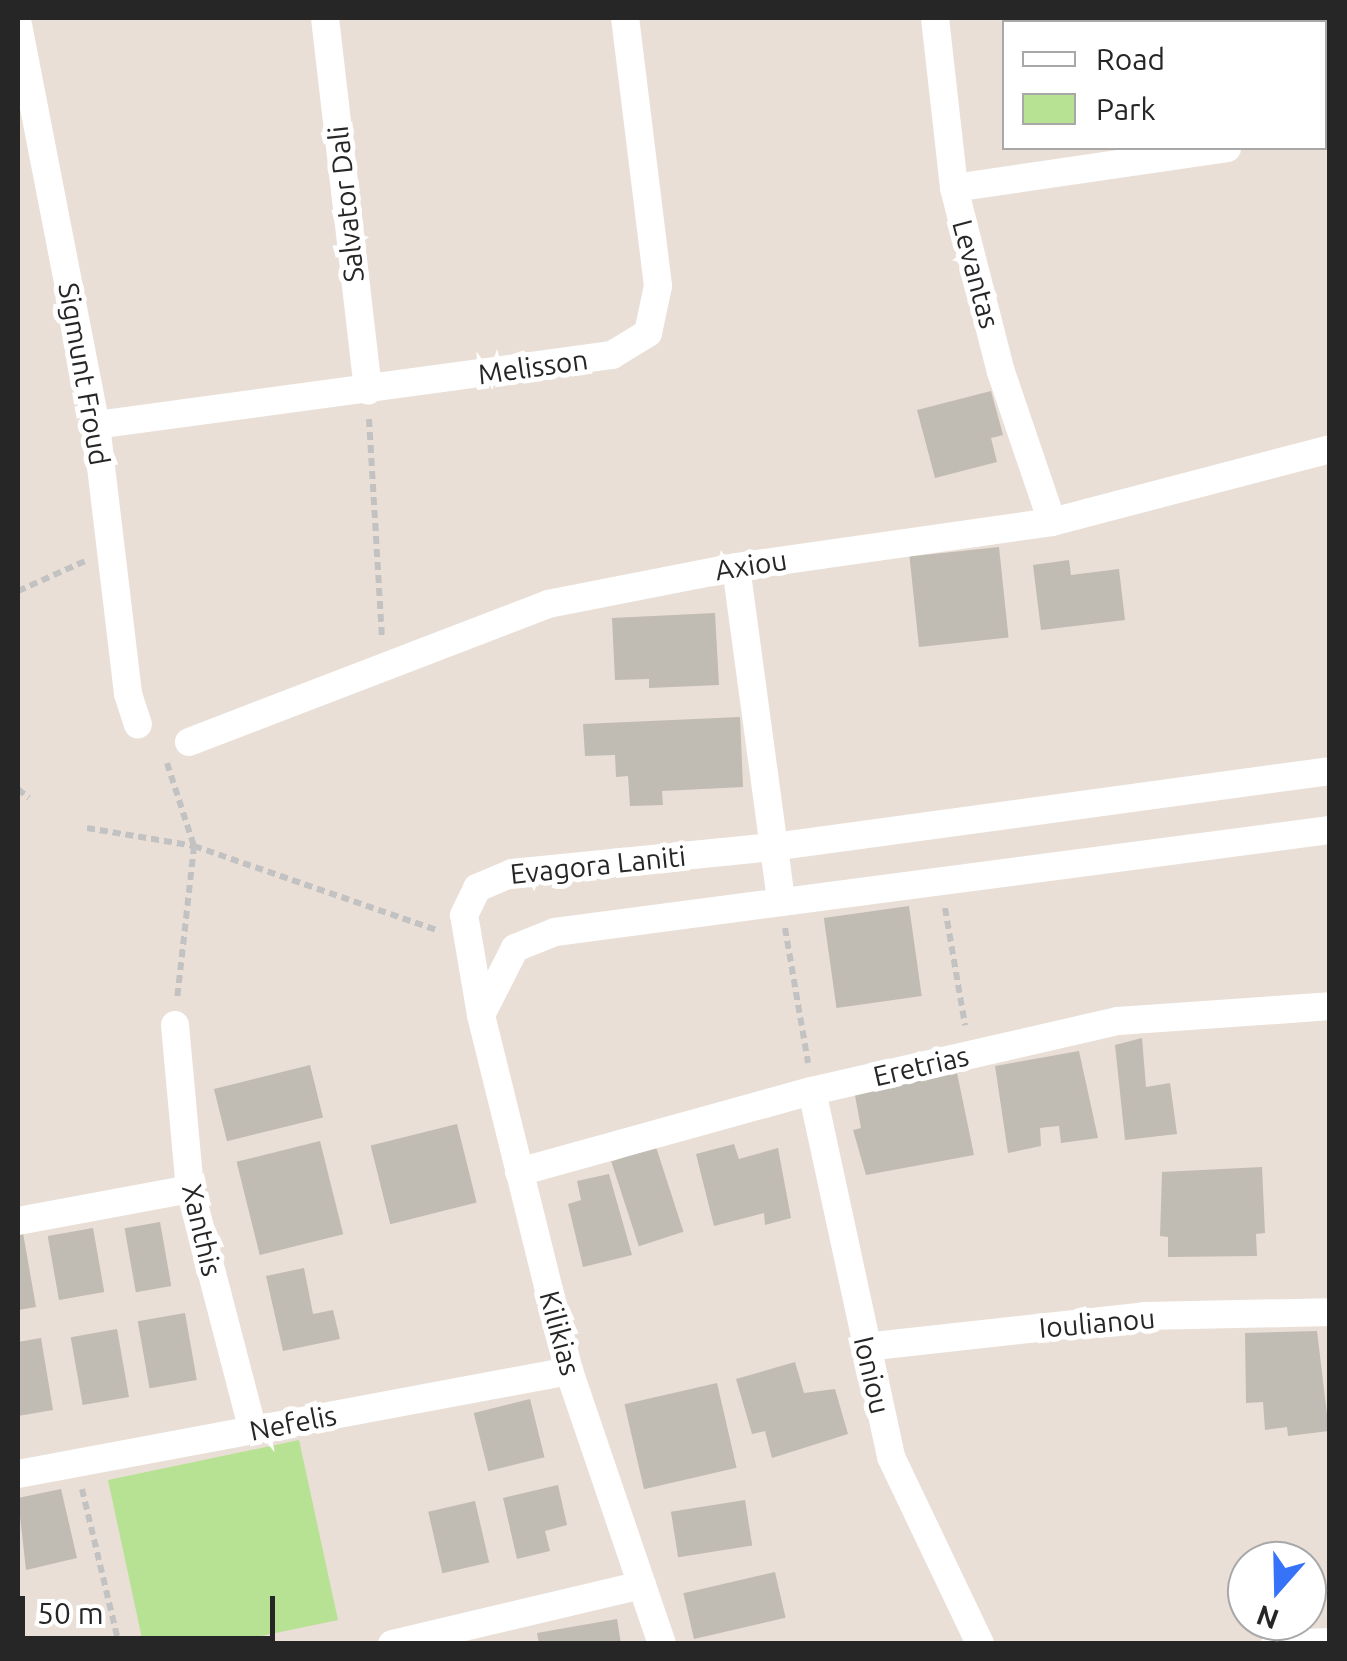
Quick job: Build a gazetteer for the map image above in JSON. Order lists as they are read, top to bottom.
{
  "streets": {
    "street": [
      "Salvator Dali",
      "Levantas",
      "Melisson",
      "Sigmunt Froud",
      "Axiou",
      "Evagora Laniti",
      "Eretrias",
      "Xanthis",
      "Ioulianou",
      "Kilikias",
      "Ioniou",
      "Nefelis"
    ]
  },
  "crossings": [
    ["Salvator Dali", "Melisson"],
    ["Levantas", "Axiou"],
    ["Melisson", "Sigmunt Froud"],
    ["Evagora Laniti", "Kilikias"],
    ["Eretrias", "Kilikias"],
    ["Eretrias", "Ioniou"],
    ["Xanthis", "Nefelis"],
    ["Ioulianou", "Ioniou"],
    ["Kilikias", "Nefelis"]
  ],
  "legend": ["Road", "Park"],
  "scale_bar": "50 m",
  "north": "bottom"
}
